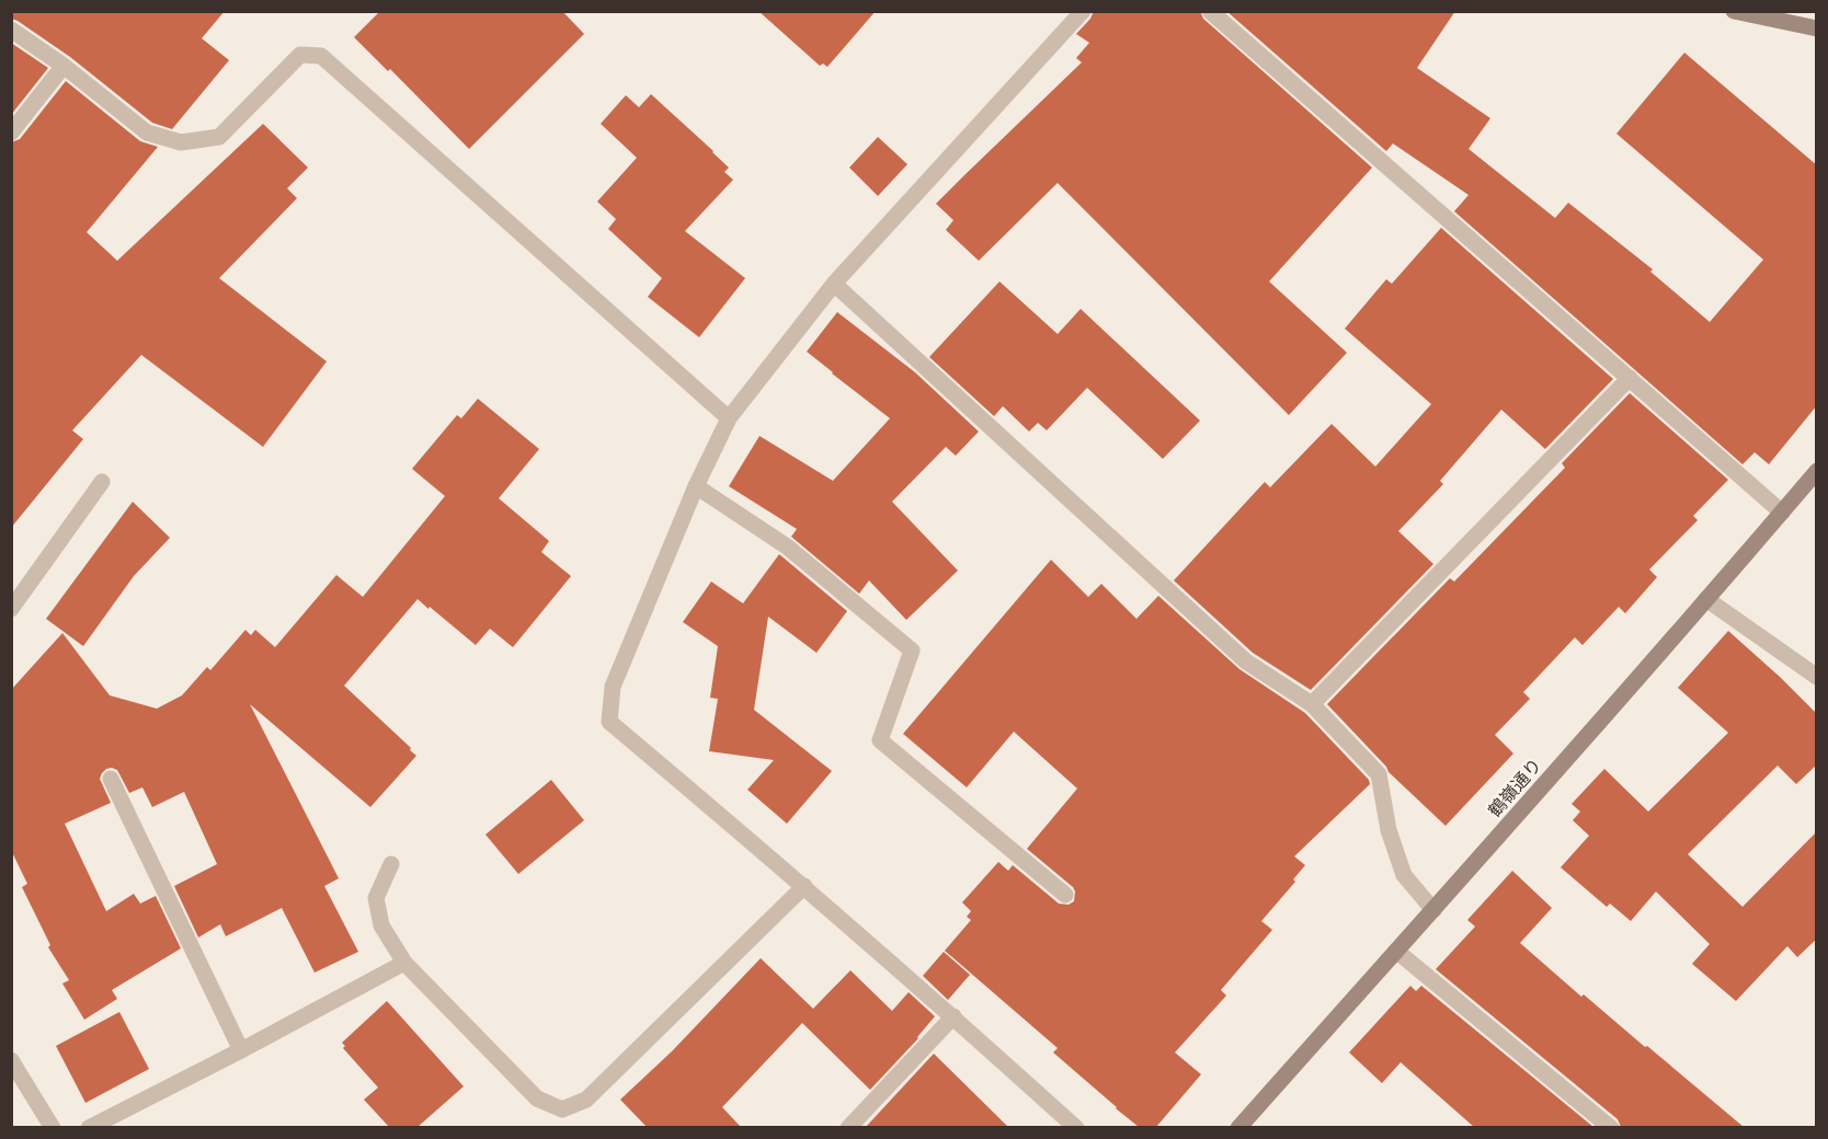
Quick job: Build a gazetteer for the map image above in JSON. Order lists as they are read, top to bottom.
{
  "streets": {
    "street": ["鶴嶺通り"]
  }
}
